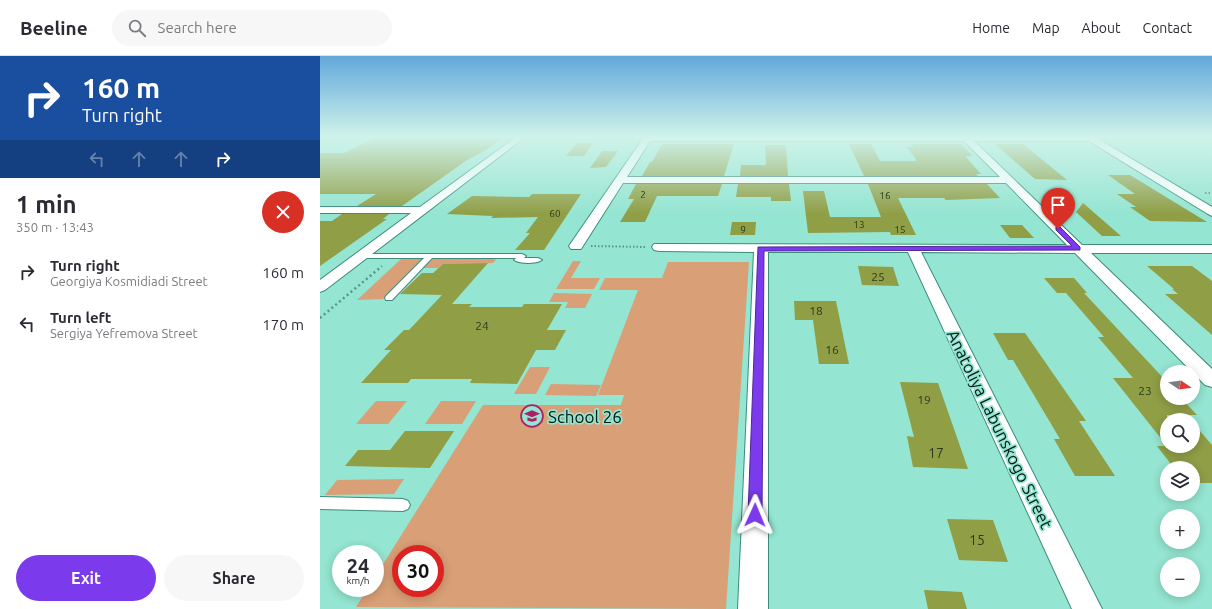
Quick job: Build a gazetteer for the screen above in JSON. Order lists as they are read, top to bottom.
{
  "streets": {
    "street": ["Anatoliya Labunskogo Street"]
  },
  "places": {
    "school or university": ["School 26"]
  },
  "house_numbers": [
    "2",
    "16",
    "60",
    "13",
    "9",
    "15",
    "25",
    "18",
    "24",
    "16",
    "23",
    "19",
    "17",
    "15"
  ],
  "north": "right",
  "page": {
    "header": "Beeline",
    "search": "Search here",
    "nav": [
      "Home",
      "Map",
      "About",
      "Contact"
    ],
    "turn": ["160 m", "Turn right"],
    "heading": ["1 min", "350 m · 13:43"],
    "list": [
      {
        "name": "Turn right",
        "note": "Georgiya Kosmidiadi Street",
        "value": "160 m"
      },
      {
        "name": "Turn left",
        "note": "Sergiya Yefremova Street",
        "value": "170 m"
      }
    ],
    "map_buttons": ["+", "−"],
    "speed": "24 km/h",
    "limit": "30",
    "buttons": ["Exit", "Share"]
  }
}
